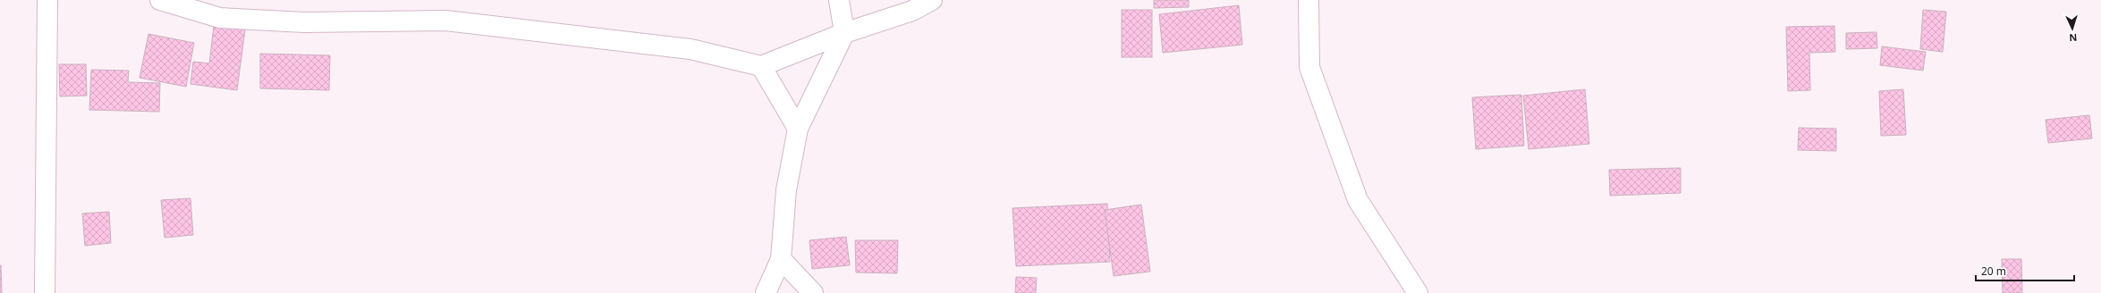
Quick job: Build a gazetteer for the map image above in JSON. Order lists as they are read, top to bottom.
{
  "scale_bar": "20 m",
  "north": "bottom"
}
